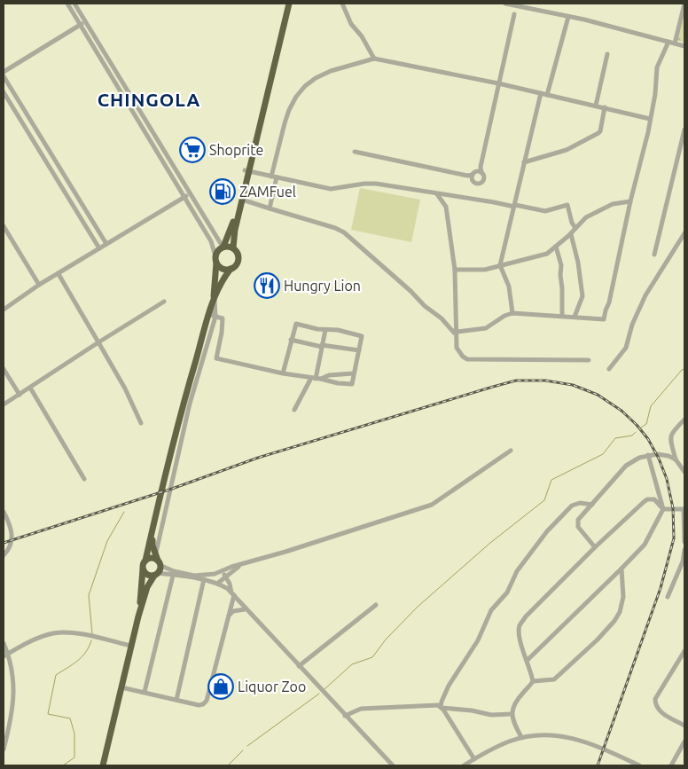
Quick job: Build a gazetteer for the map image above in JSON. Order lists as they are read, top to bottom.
{
  "districts": ["CHINGOLA"],
  "places": {
    "supermarket": ["Shoprite"],
    "fuel station": ["ZAMFuel"],
    "restaurant": ["Hungry Lion"],
    "shop": ["Liquor Zoo"]
  }
}
